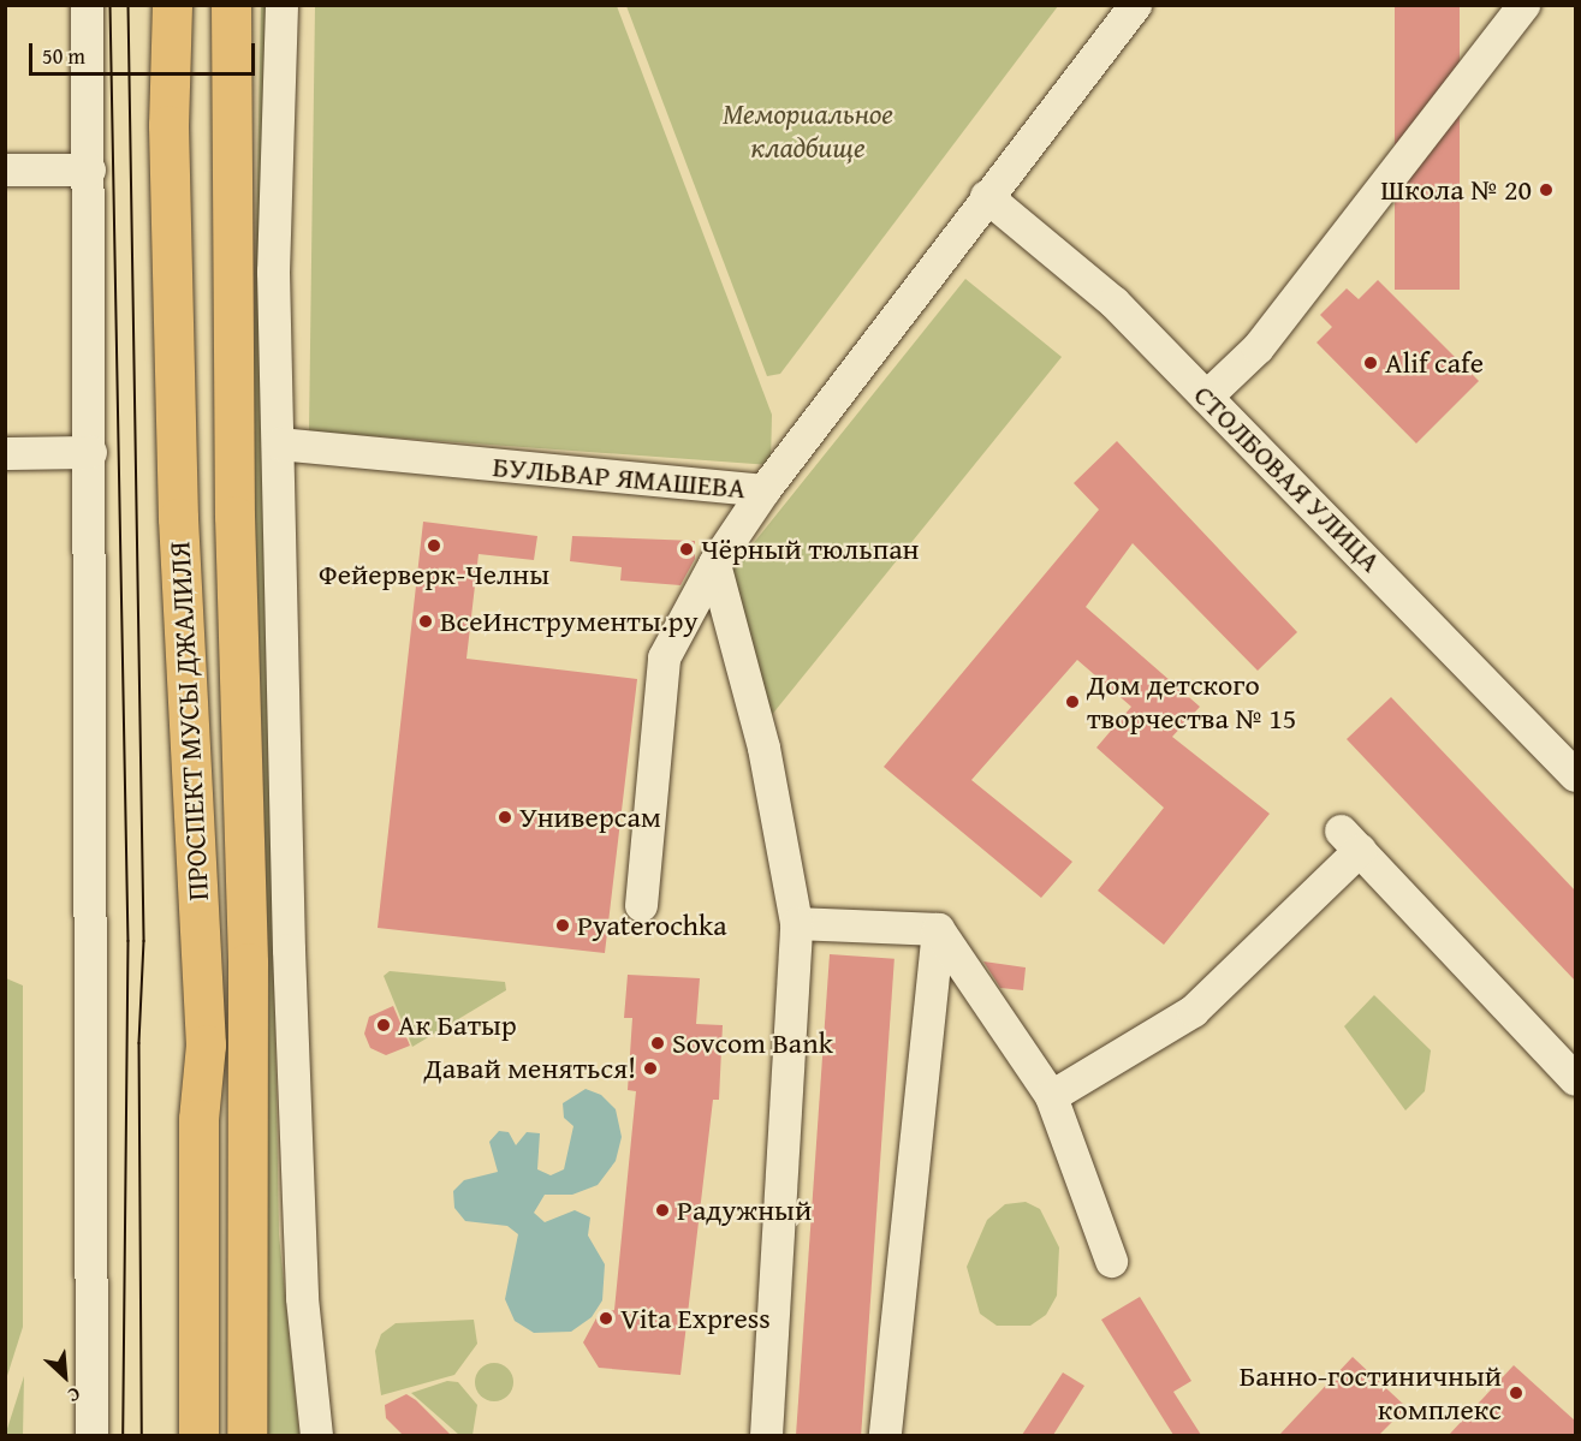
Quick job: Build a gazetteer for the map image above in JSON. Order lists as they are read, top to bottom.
{
  "streets": {
    "main road": ["ПРОСПЕКТ МУСЫ ДЖАЛИЛЯ"],
    "street": ["БУЛЬВАР ЯМАШЕВА", "СТОЛБОВАЯ УЛИЦА"]
  },
  "crossings": [
    ["БУЛЬВАР ЯМАШЕВА", "СТОЛБОВАЯ УЛИЦА"]
  ],
  "parks": ["Мемориальное кладбище"],
  "places": [
    "Школа № 20",
    "Alif cafe",
    "Фейерверк-Челны",
    "Чёрный тюльпан",
    "ВсеИнструменты.ру",
    "Дом детского творчества № 15",
    "Универсам",
    "Pyaterochka",
    "Ак Батыр",
    "Sovcom Bank",
    "Давай меняться!",
    "Радужный",
    "Vita Express",
    "Банно-гостиничный комплекс"
  ],
  "scale_bar": "50 m",
  "north": "bottom right"
}
